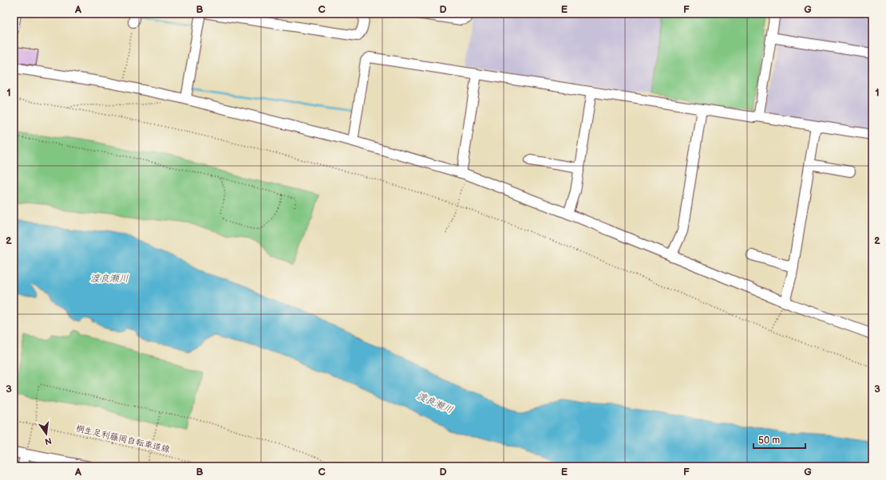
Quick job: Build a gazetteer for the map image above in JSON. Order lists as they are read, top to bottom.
{
  "streets": {
    "path": ["桐生足利藤岡自転車道線"]
  },
  "water": ["渡良瀬川"],
  "scale_bar": "50 m",
  "north": "bottom",
  "grid": {
    "columns": [
      "A",
      "B",
      "C",
      "D",
      "E",
      "F",
      "G"
    ],
    "rows": ["1", "2", "3"]
  }
}
